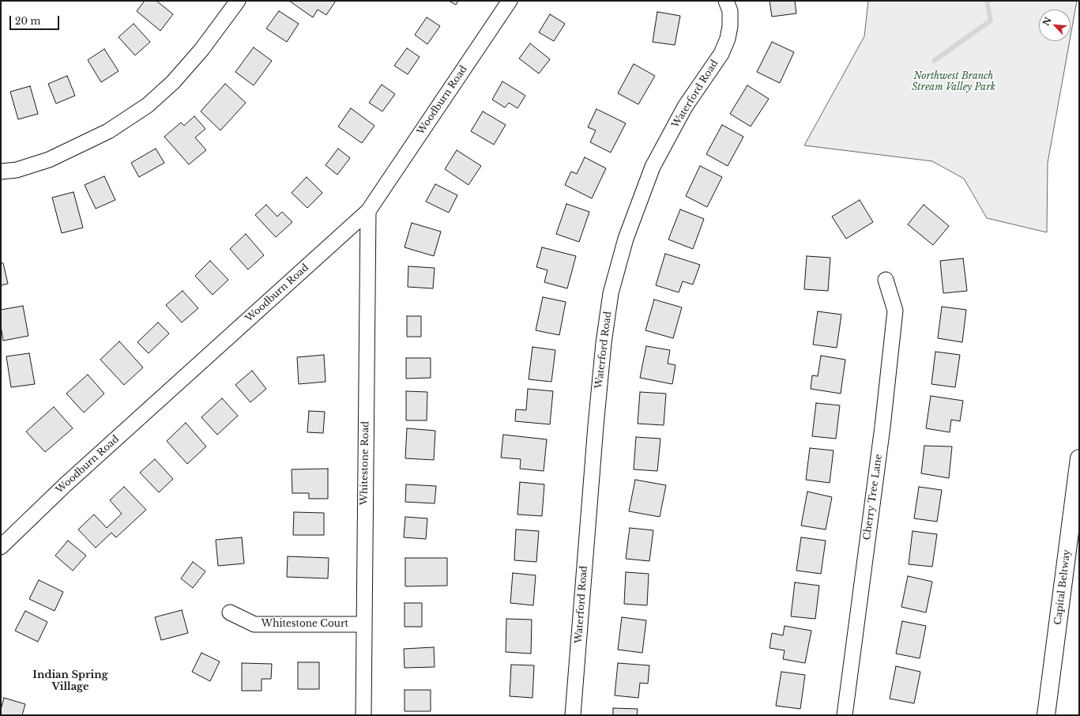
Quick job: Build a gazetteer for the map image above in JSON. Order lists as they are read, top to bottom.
{
  "streets": {
    "highway": ["Capital Beltway"],
    "street": [
      "Waterford Road",
      "Woodburn Road",
      "Whitestone Road",
      "Cherry Tree Lane",
      "Whitestone Court"
    ]
  },
  "crossings": [
    ["Woodburn Road", "Whitestone Road"],
    ["Whitestone Road", "Whitestone Court"]
  ],
  "districts": ["Indian Spring Village"],
  "parks": ["Northwest Branch Stream Valley Park"],
  "scale_bar": "20 m",
  "north": "top left"
}
